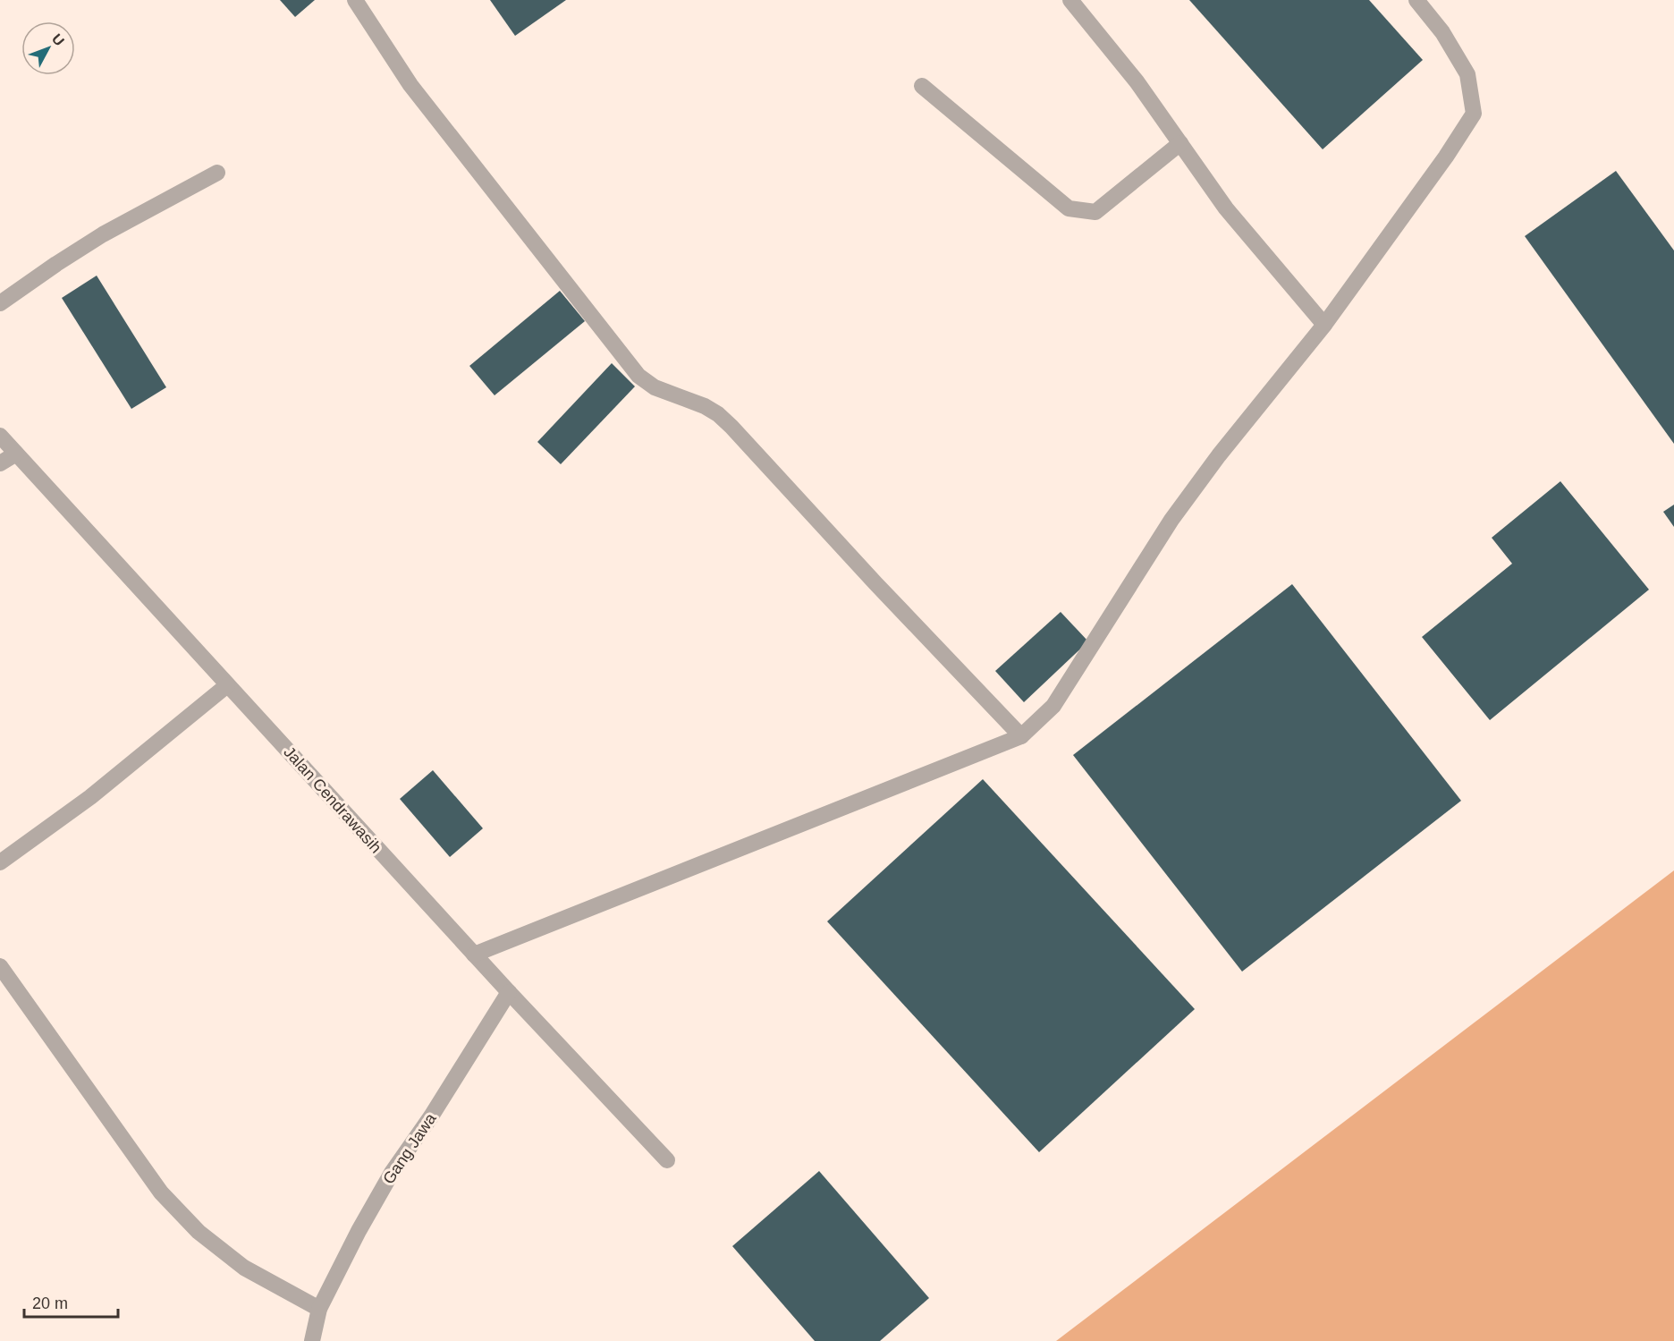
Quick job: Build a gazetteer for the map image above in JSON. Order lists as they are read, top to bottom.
{
  "streets": {
    "street": ["Jalan Cendrawasih", "Gang Jawa"]
  },
  "crossings": [
    ["Jalan Cendrawasih", "Gang Jawa"]
  ],
  "scale_bar": "20 m",
  "north": "top right"
}
